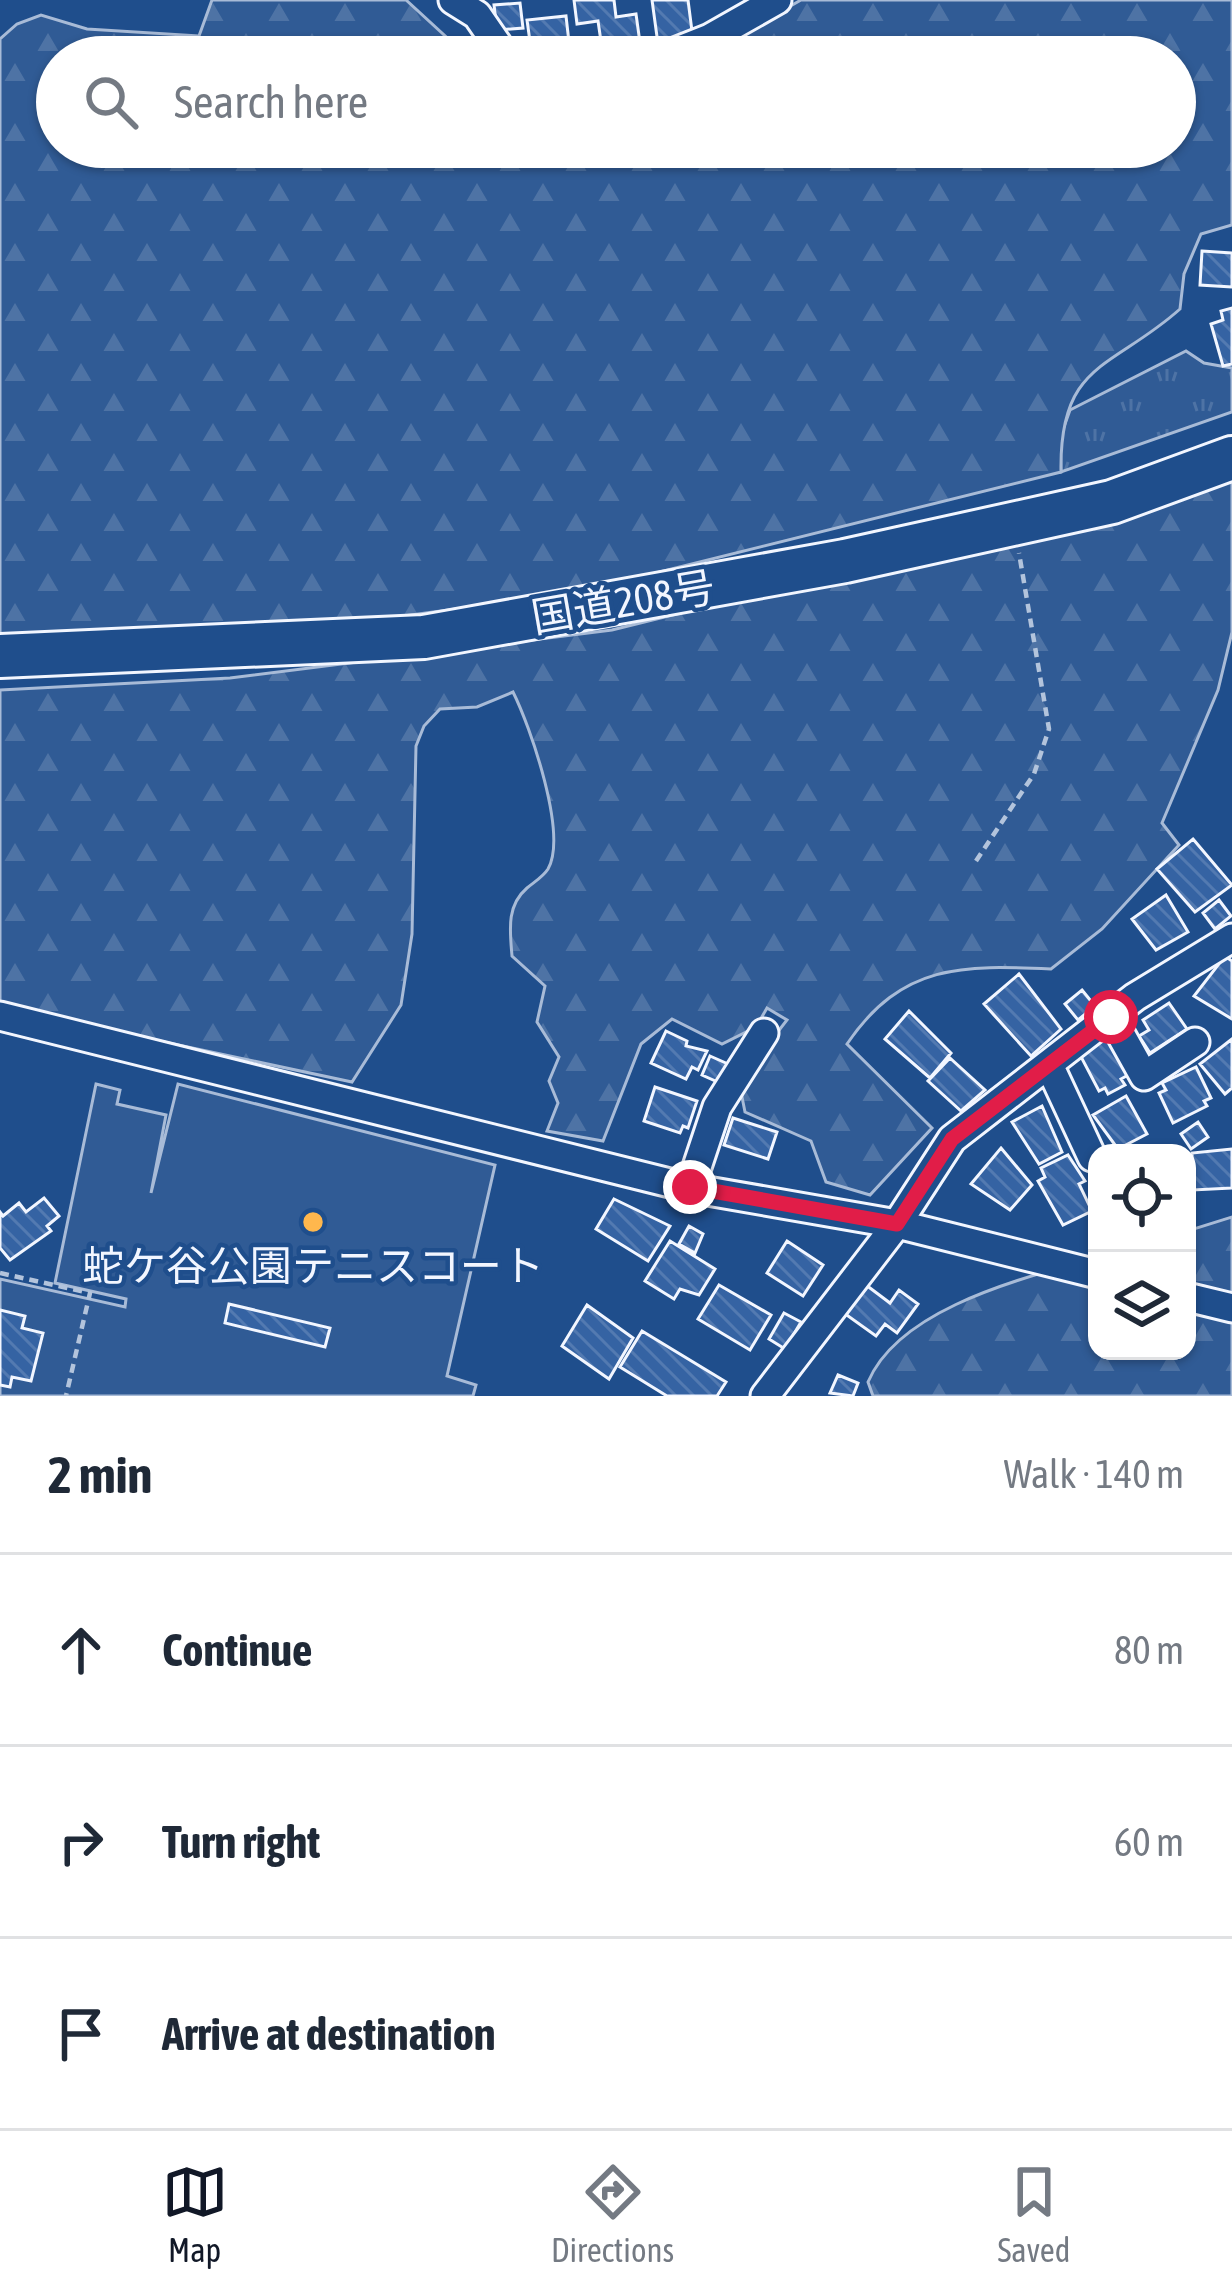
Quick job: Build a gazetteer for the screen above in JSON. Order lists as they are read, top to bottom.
{
  "streets": {
    "highway": ["国道208号"]
  },
  "places": ["蛇ケ谷公園テニスコート"],
  "page": {
    "search": "Search here",
    "heading": ["2 min", "Walk · 140 m"],
    "list": [
      ["Continue", "80 m"],
      ["Turn right", "60 m"],
      "Arrive at destination"
    ],
    "nav": ["Map", "Directions", "Saved"]
  }
}
